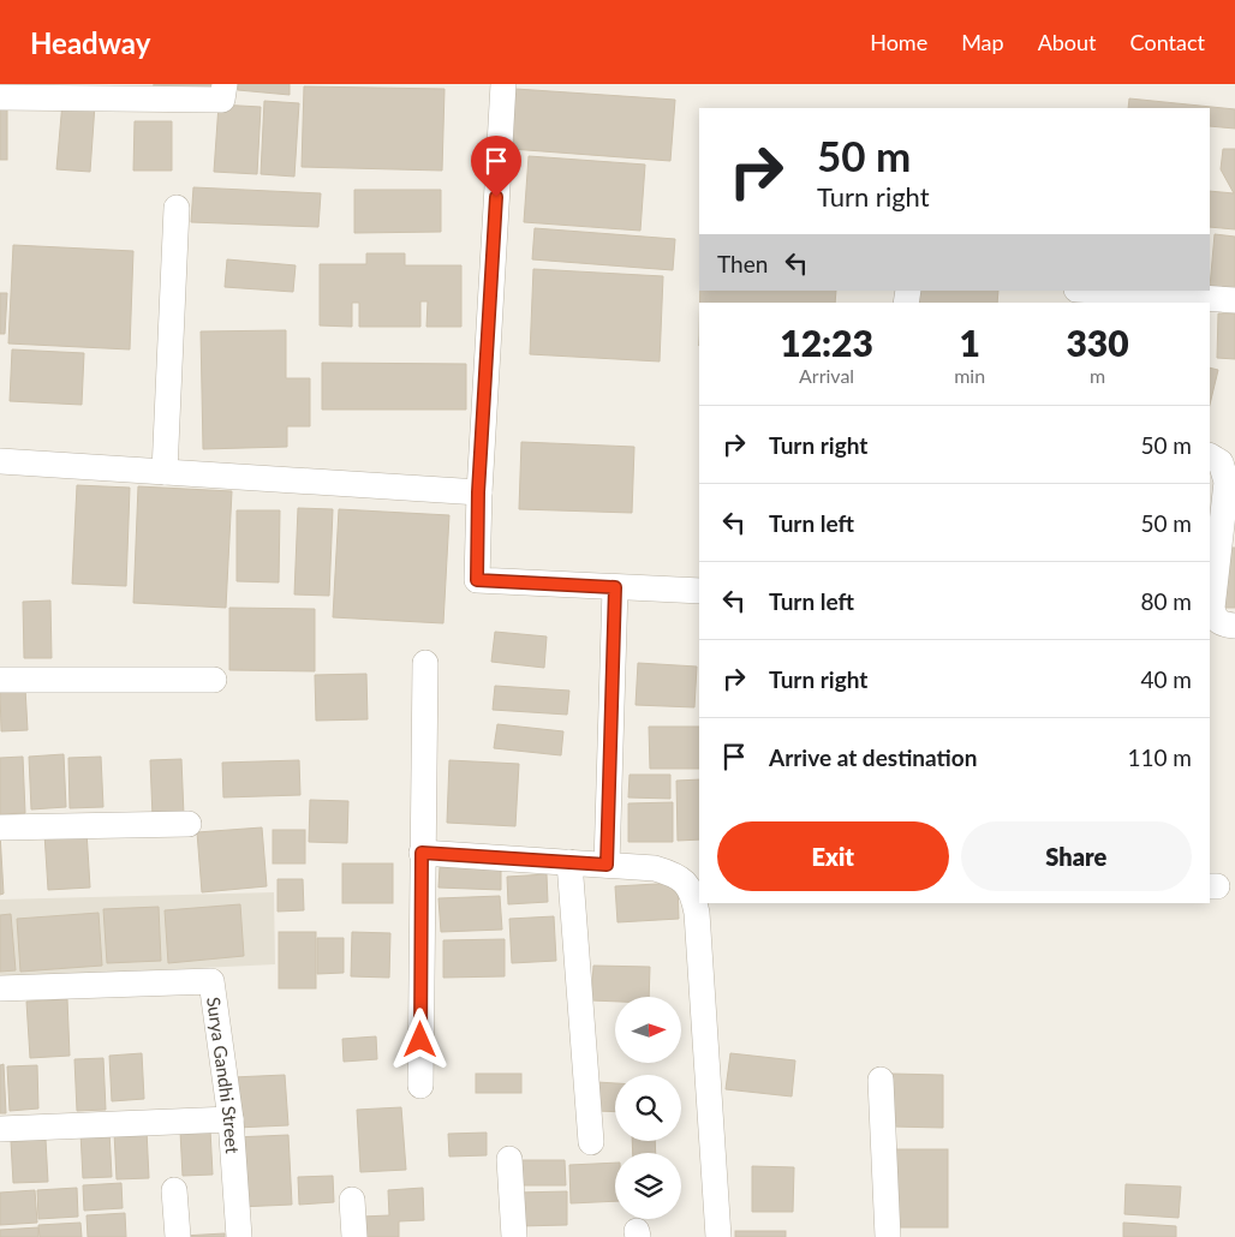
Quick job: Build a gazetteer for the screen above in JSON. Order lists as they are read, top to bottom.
{
  "streets": {
    "street": ["Surya Gandhi Street"]
  },
  "north": "right",
  "page": {
    "header": "Headway",
    "nav": [
      "Home",
      "Map",
      "About",
      "Contact"
    ],
    "turn": ["50 m", "Turn right"],
    "then": "Then",
    "eta": [
      "12:23",
      "Arrival",
      "1",
      "min",
      "330",
      "m"
    ],
    "list": [
      {
        "name": "Turn right",
        "value": "50 m"
      },
      {
        "name": "Turn left",
        "value": "50 m"
      },
      {
        "name": "Turn left",
        "value": "80 m"
      },
      {
        "name": "Turn right",
        "value": "40 m"
      },
      {
        "name": "Arrive at destination",
        "value": "110 m"
      }
    ],
    "buttons": ["Exit", "Share"]
  }
}
